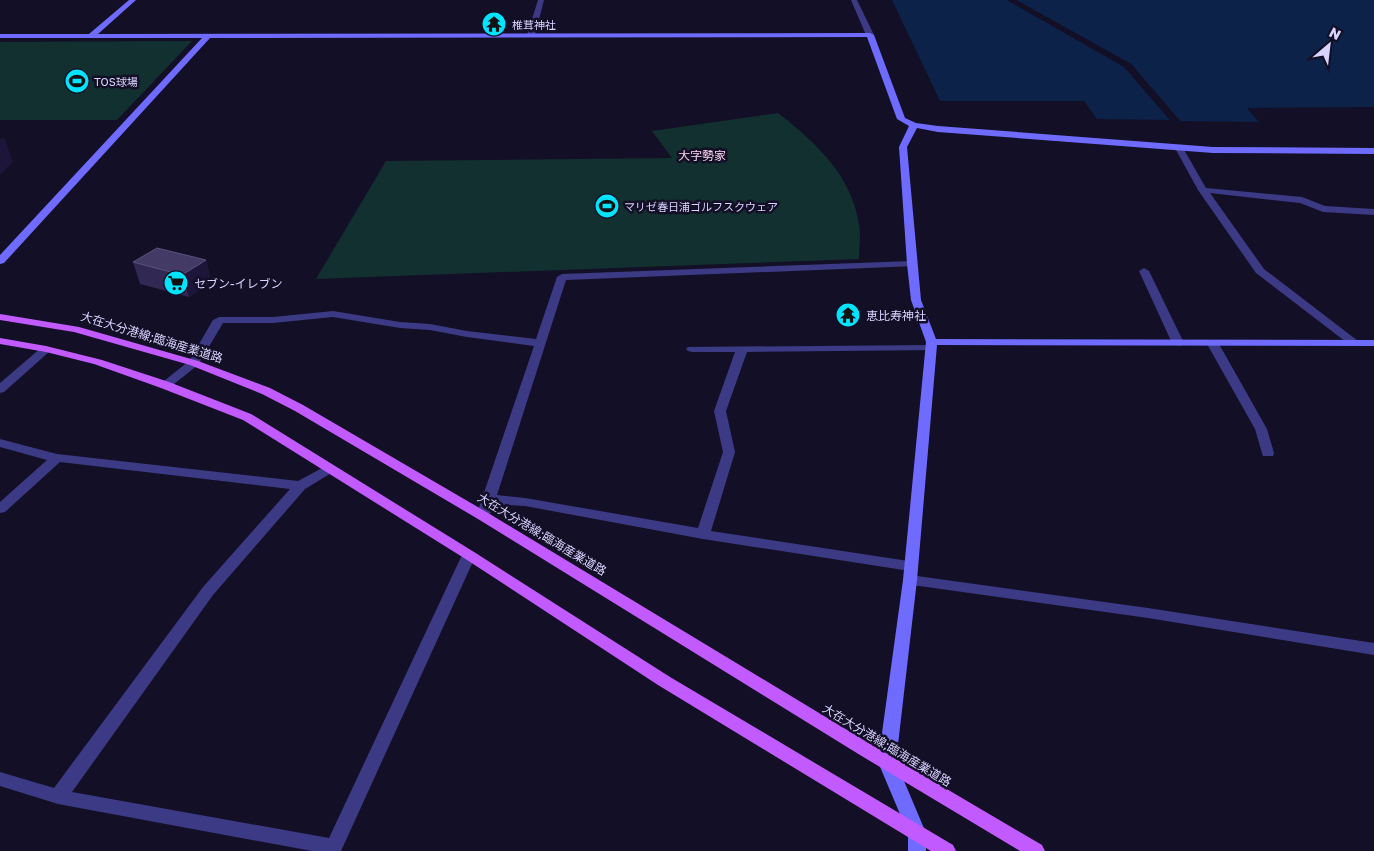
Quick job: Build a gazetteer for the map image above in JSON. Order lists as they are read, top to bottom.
{
  "streets": {
    "main road": ["大在大分港線;臨海産業道路"]
  },
  "districts": ["大字勢家"],
  "places": {
    "temple": ["椎茸神社", "恵比寿神社"],
    "sports": ["TOS球場", "マリゼ春日浦ゴルフスクウェア"],
    "supermarket": ["セブン-イレブン"]
  },
  "north": "top right"
}
